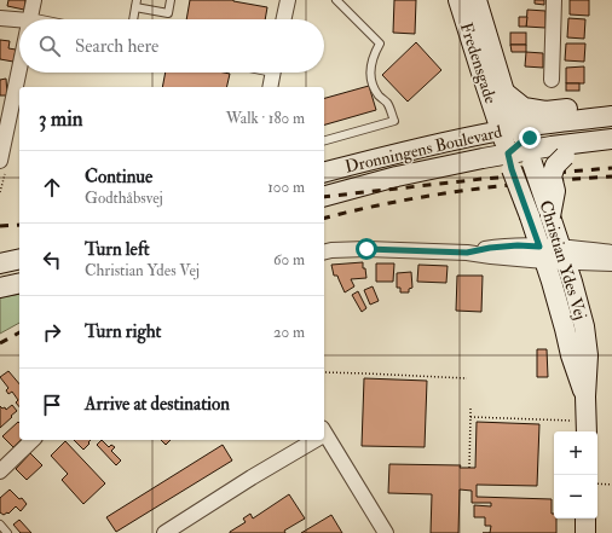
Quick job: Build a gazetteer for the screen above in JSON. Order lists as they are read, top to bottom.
{
  "streets": {
    "main road": ["Fredensgade", "Dronningens Boulevard", "Christian Ydes Vej"]
  },
  "crossings": [
    ["Fredensgade", "Dronningens Boulevard"],
    ["Fredensgade", "Christian Ydes Vej"],
    ["Dronningens Boulevard", "Christian Ydes Vej"]
  ],
  "page": {
    "search": "Search here",
    "heading": ["3 min", "Walk · 180 m"],
    "list": [
      ["Continue", "Godthåbsvej", "100 m"],
      ["Turn left", "Christian Ydes Vej", "60 m"],
      ["Turn right", "20 m"],
      "Arrive at destination"
    ],
    "map_buttons": ["+", "−"]
  }
}
